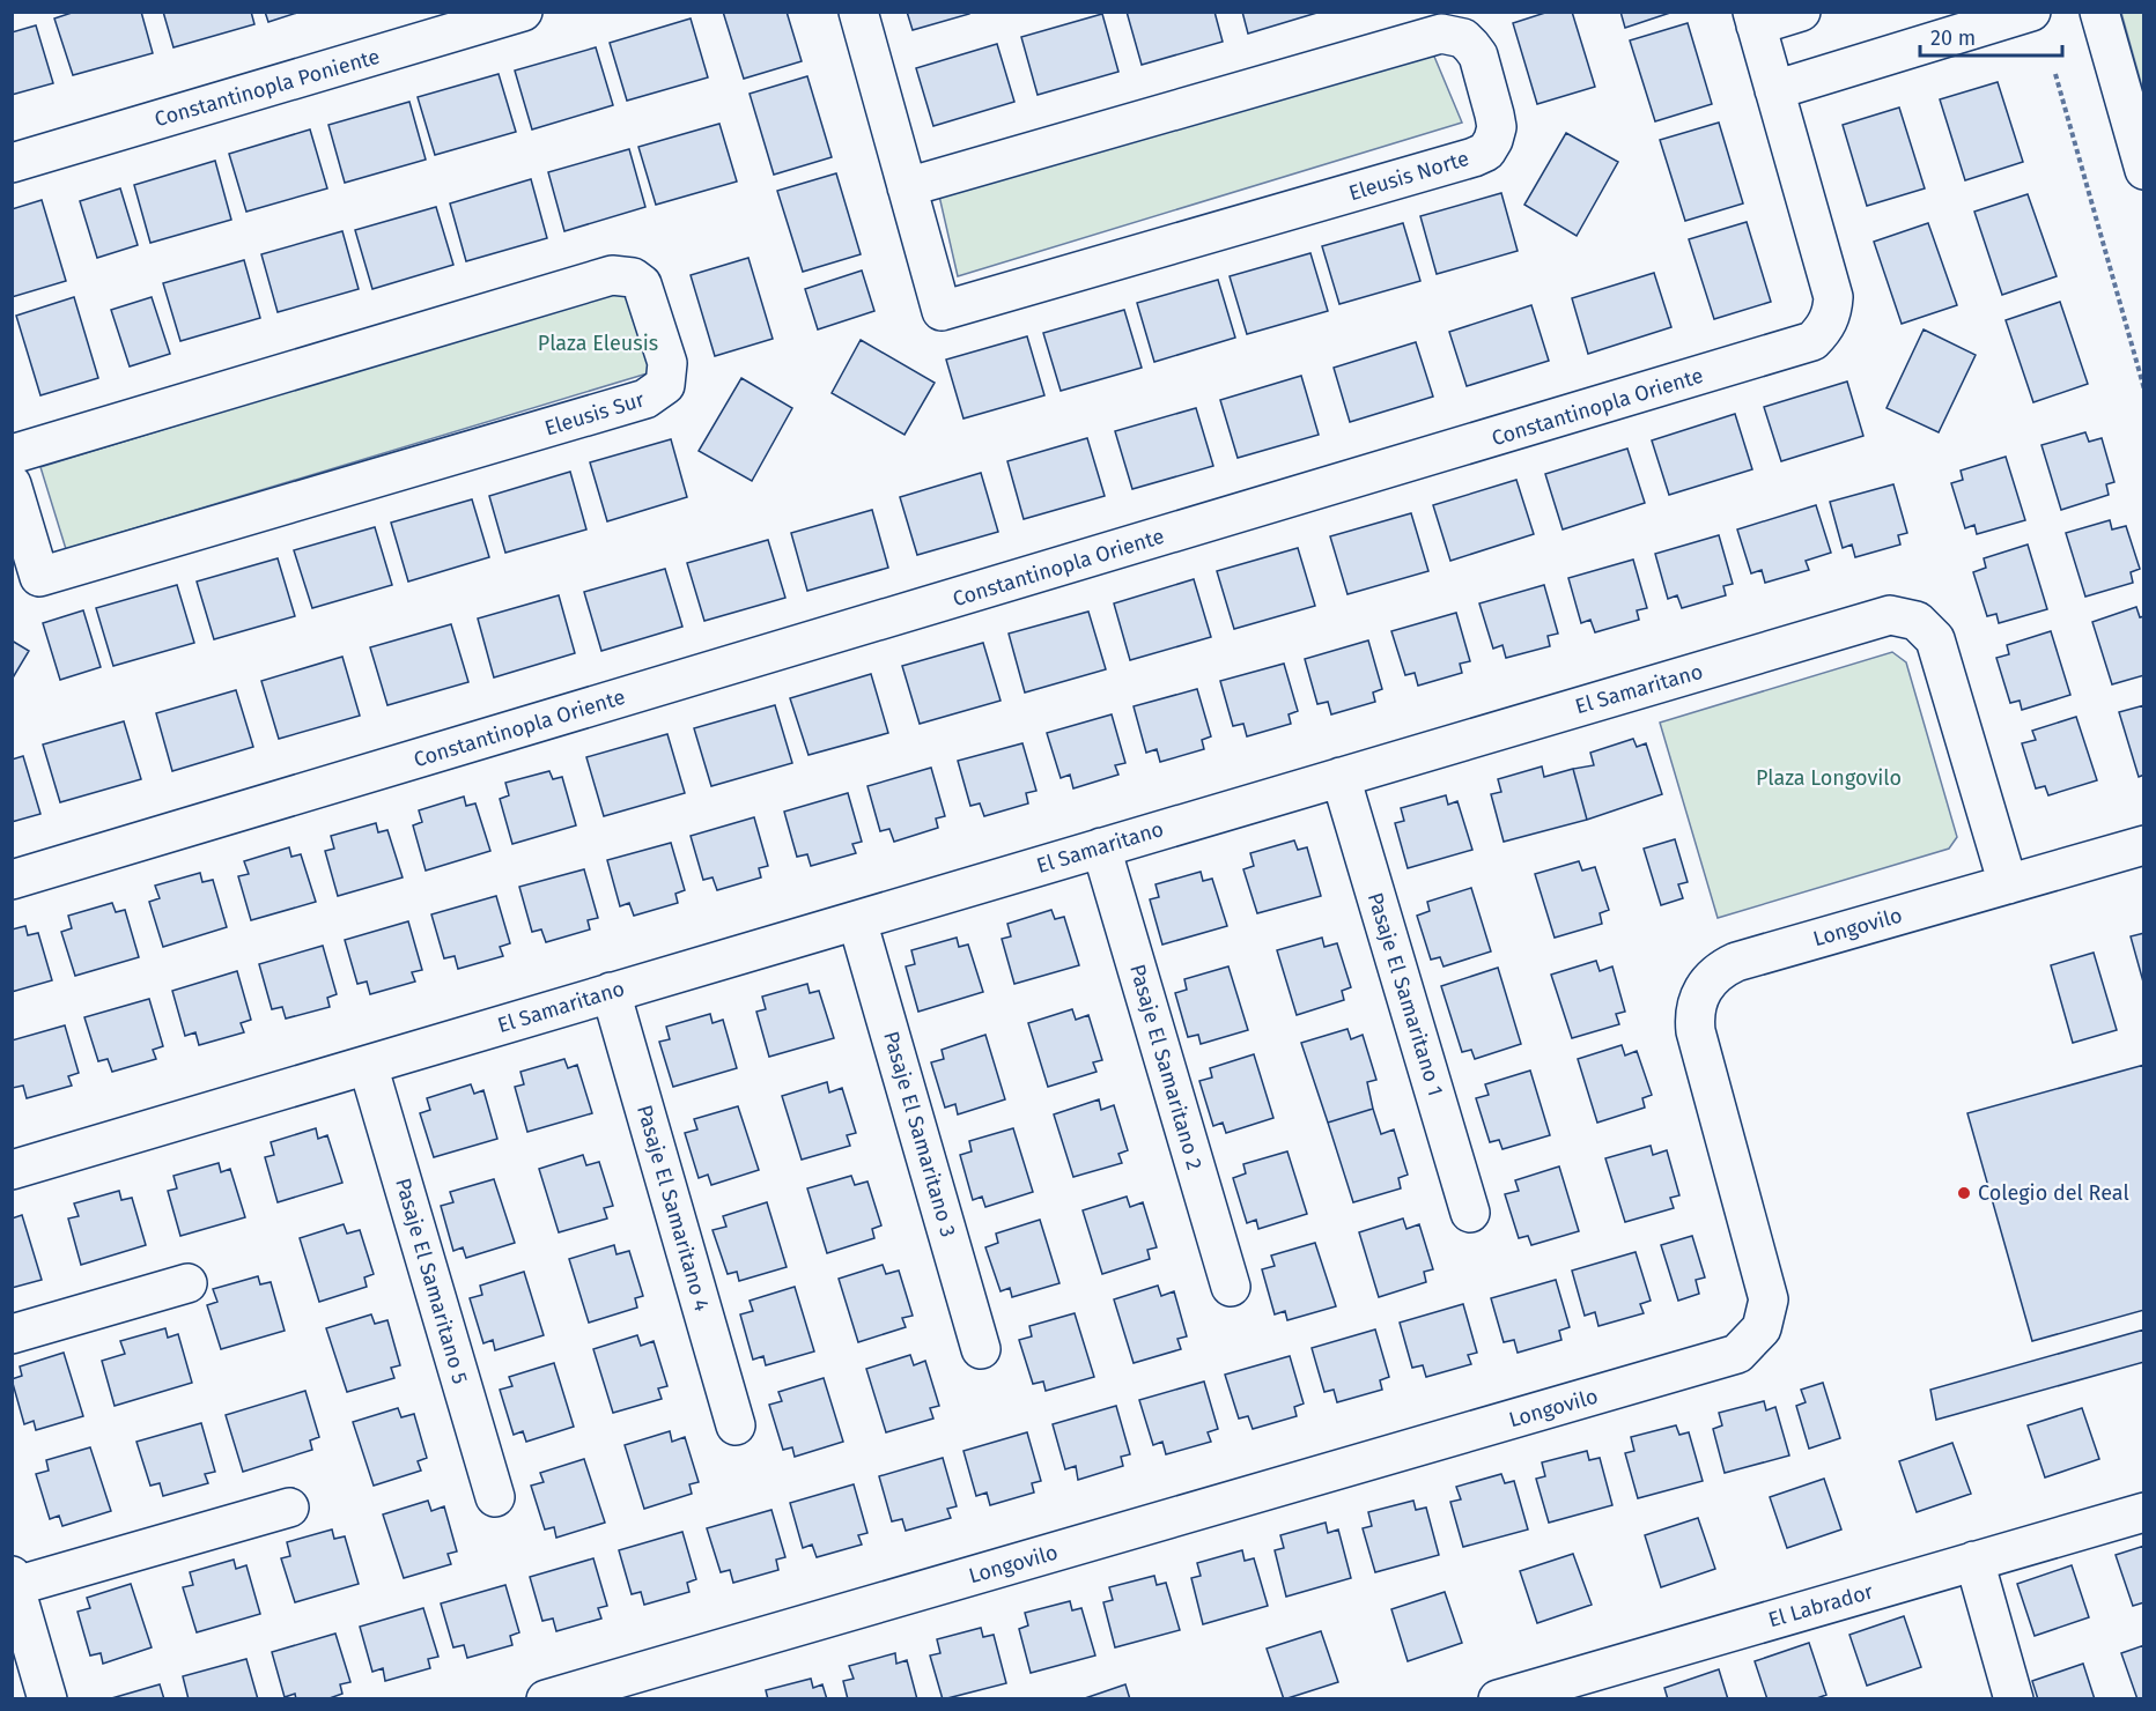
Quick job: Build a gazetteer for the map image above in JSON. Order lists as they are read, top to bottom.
{
  "streets": {
    "street": [
      "Constantinopla Poniente",
      "Eleusis Norte",
      "Constantinopla Oriente",
      "Eleusis Sur",
      "El Samaritano",
      "Longovilo",
      "Pasaje El Samaritano 1",
      "Pasaje El Samaritano 2",
      "Pasaje El Samaritano 3",
      "Pasaje El Samaritano 4",
      "Pasaje El Samaritano 5",
      "El Labrador"
    ]
  },
  "crossings": [
    ["El Samaritano", "Longovilo"],
    ["El Samaritano", "Pasaje El Samaritano 1"],
    ["El Samaritano", "Pasaje El Samaritano 2"],
    ["El Samaritano", "Pasaje El Samaritano 3"],
    ["El Samaritano", "Pasaje El Samaritano 4"],
    ["El Samaritano", "Pasaje El Samaritano 5"]
  ],
  "parks": ["Plaza Eleusis", "Plaza Longovilo"],
  "places": ["Colegio del Real"],
  "scale_bar": "20 m"
}
